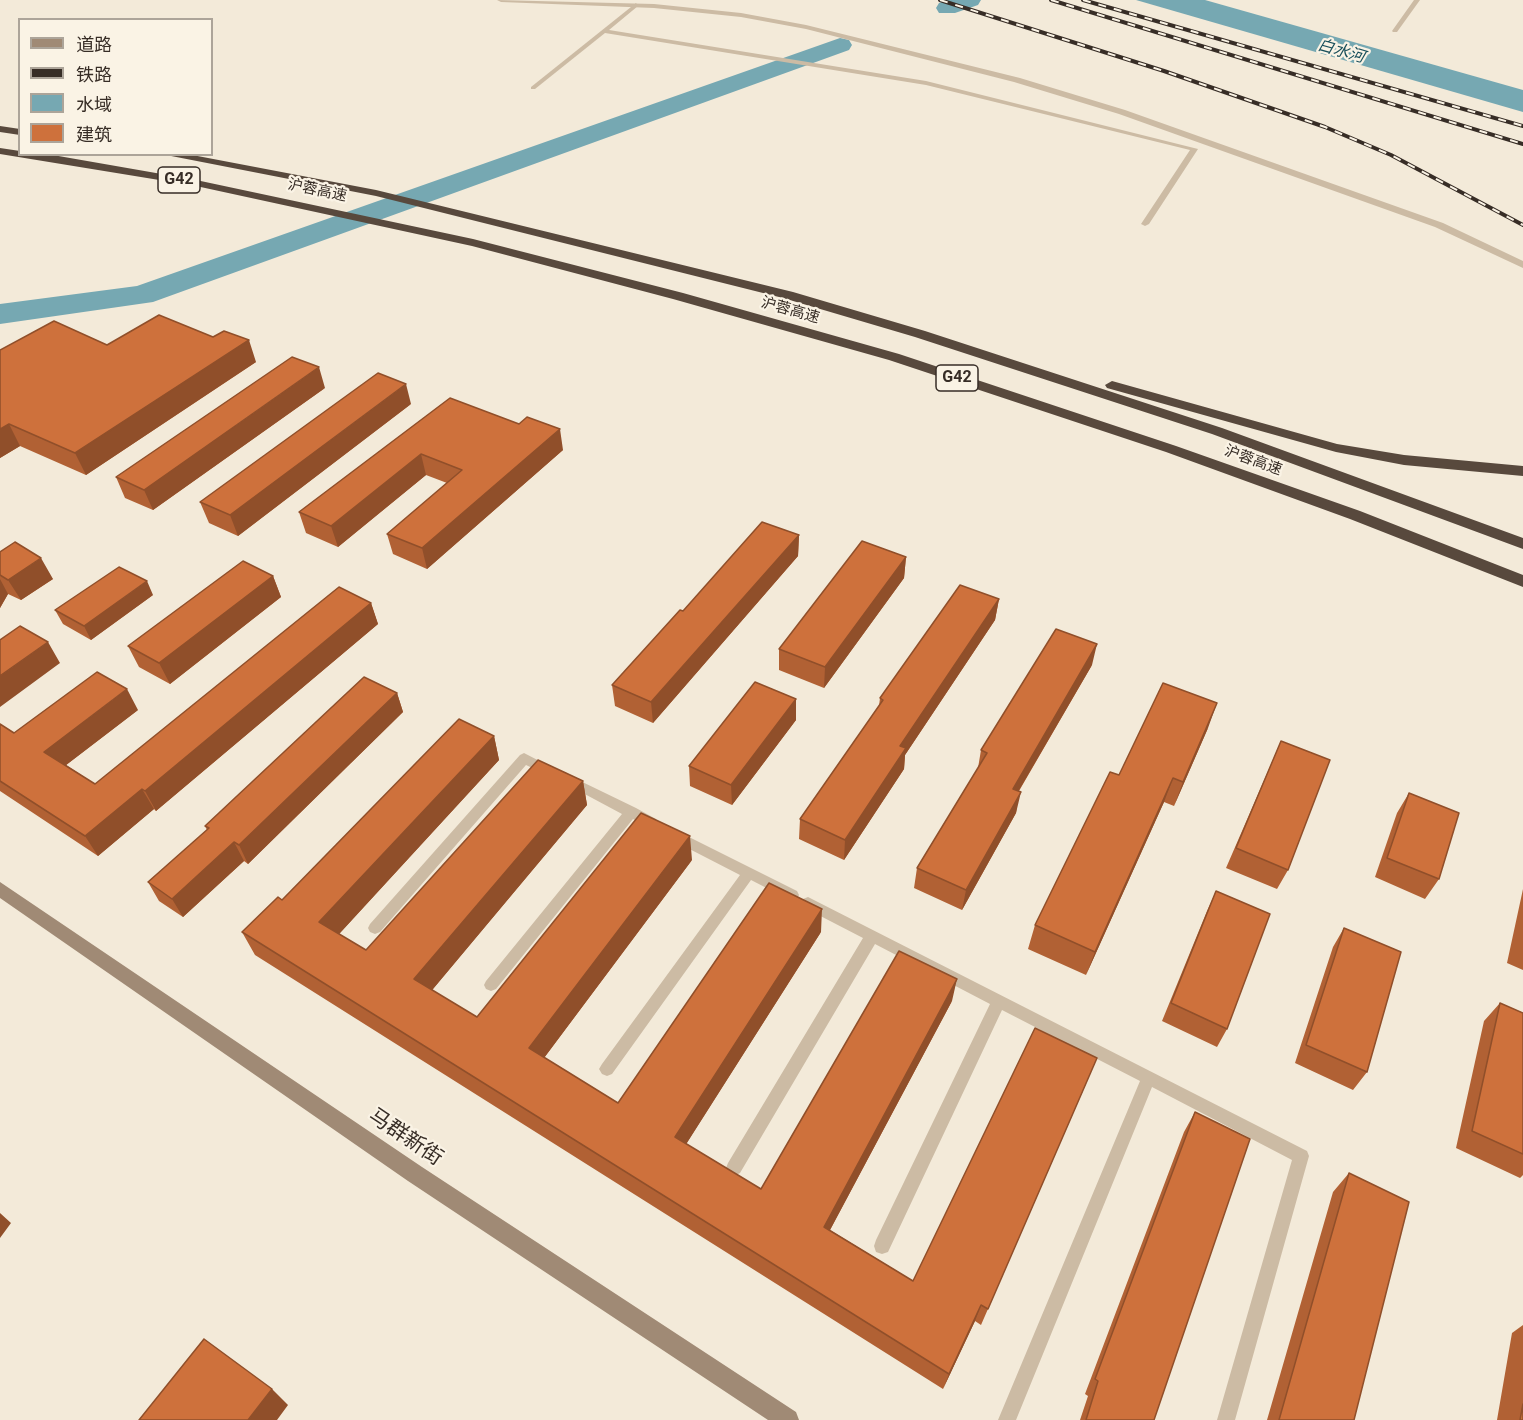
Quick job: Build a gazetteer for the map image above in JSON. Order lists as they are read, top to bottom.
{
  "streets": {
    "highway": ["G42", "沪蓉高速"],
    "main road": ["马群新街"]
  },
  "water": ["白水河"],
  "legend": [
    "道路",
    "铁路",
    "水域",
    "建筑"
  ]
}
